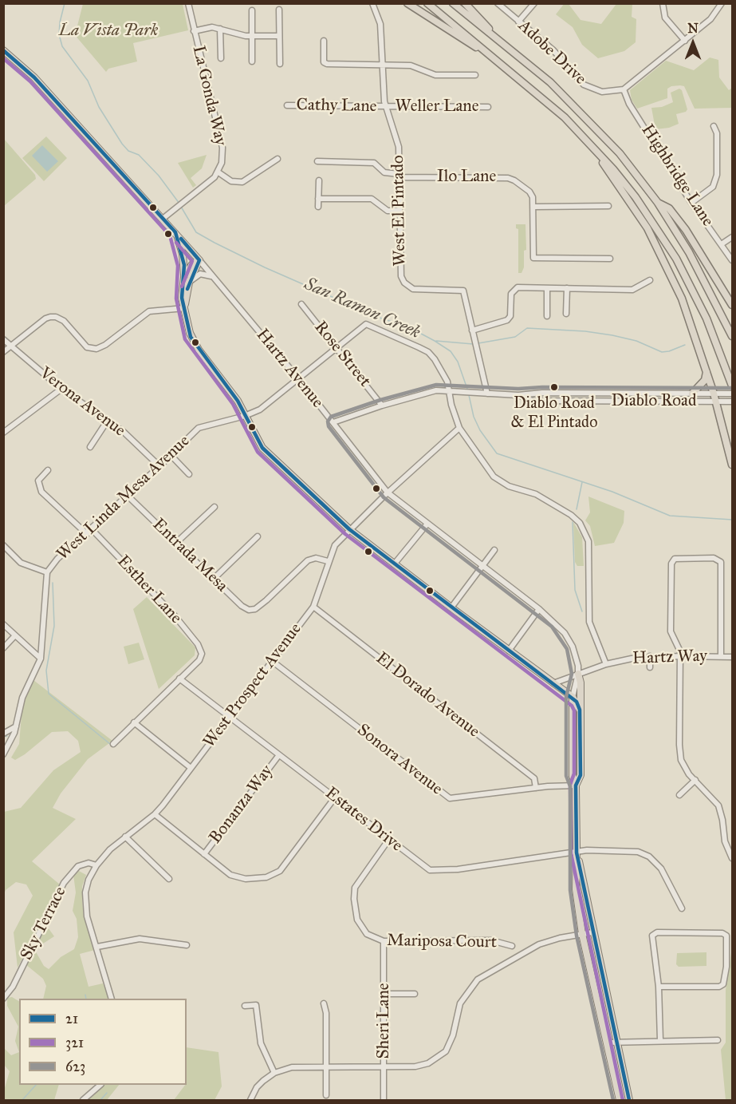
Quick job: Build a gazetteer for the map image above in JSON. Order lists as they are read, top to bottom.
{
  "streets": {
    "street": [
      "Adobe Drive",
      "La Gonda Way",
      "Cathy Lane",
      "Weller Lane",
      "Highbridge Lane",
      "Ilo Lane",
      "West El Pintado",
      "Rose Street",
      "Hartz Avenue",
      "Diablo Road",
      "Verona Avenue",
      "West Linda Mesa Avenue",
      "Entrada Mesa",
      "Esther Lane",
      "Hartz Way",
      "West Prospect Avenue",
      "El Dorado Avenue",
      "Sonora Avenue",
      "Bonanza Way",
      "Estates Drive",
      "Sky Terrace",
      "Mariposa Court",
      "Sheri Lane"
    ]
  },
  "crossings": [
    ["Adobe Drive", "Highbridge Lane"],
    ["Cathy Lane", "Weller Lane"],
    ["Cathy Lane", "West El Pintado"],
    ["Weller Lane", "West El Pintado"],
    ["Ilo Lane", "West El Pintado"],
    ["West El Pintado", "Diablo Road"],
    ["Rose Street", "Diablo Road"],
    ["Rose Street", "West Linda Mesa Avenue"],
    ["Hartz Avenue", "Diablo Road"],
    ["Hartz Avenue", "West Linda Mesa Avenue"],
    ["Hartz Avenue", "Hartz Way"],
    ["Hartz Avenue", "West Prospect Avenue"],
    ["Diablo Road", "West Linda Mesa Avenue"],
    ["Verona Avenue", "West Linda Mesa Avenue"],
    ["West Linda Mesa Avenue", "Entrada Mesa"],
    ["West Linda Mesa Avenue", "Esther Lane"],
    ["Entrada Mesa", "West Prospect Avenue"],
    ["Esther Lane", "Estates Drive"],
    ["West Prospect Avenue", "El Dorado Avenue"],
    ["West Prospect Avenue", "Sonora Avenue"],
    ["West Prospect Avenue", "Estates Drive"],
    ["West Prospect Avenue", "Sky Terrace"],
    ["El Dorado Avenue", "Sonora Avenue"],
    ["Bonanza Way", "Estates Drive"],
    ["Estates Drive", "Mariposa Court"],
    ["Mariposa Court", "Sheri Lane"]
  ],
  "water": ["San Ramon Creek"],
  "parks": ["La Vista Park"],
  "places": ["Diablo Road & El Pintado"],
  "lines": ["transit line 21", "transit line 321", "transit line 623"],
  "legend": ["21", "321", "623"],
  "north": "top"
}
